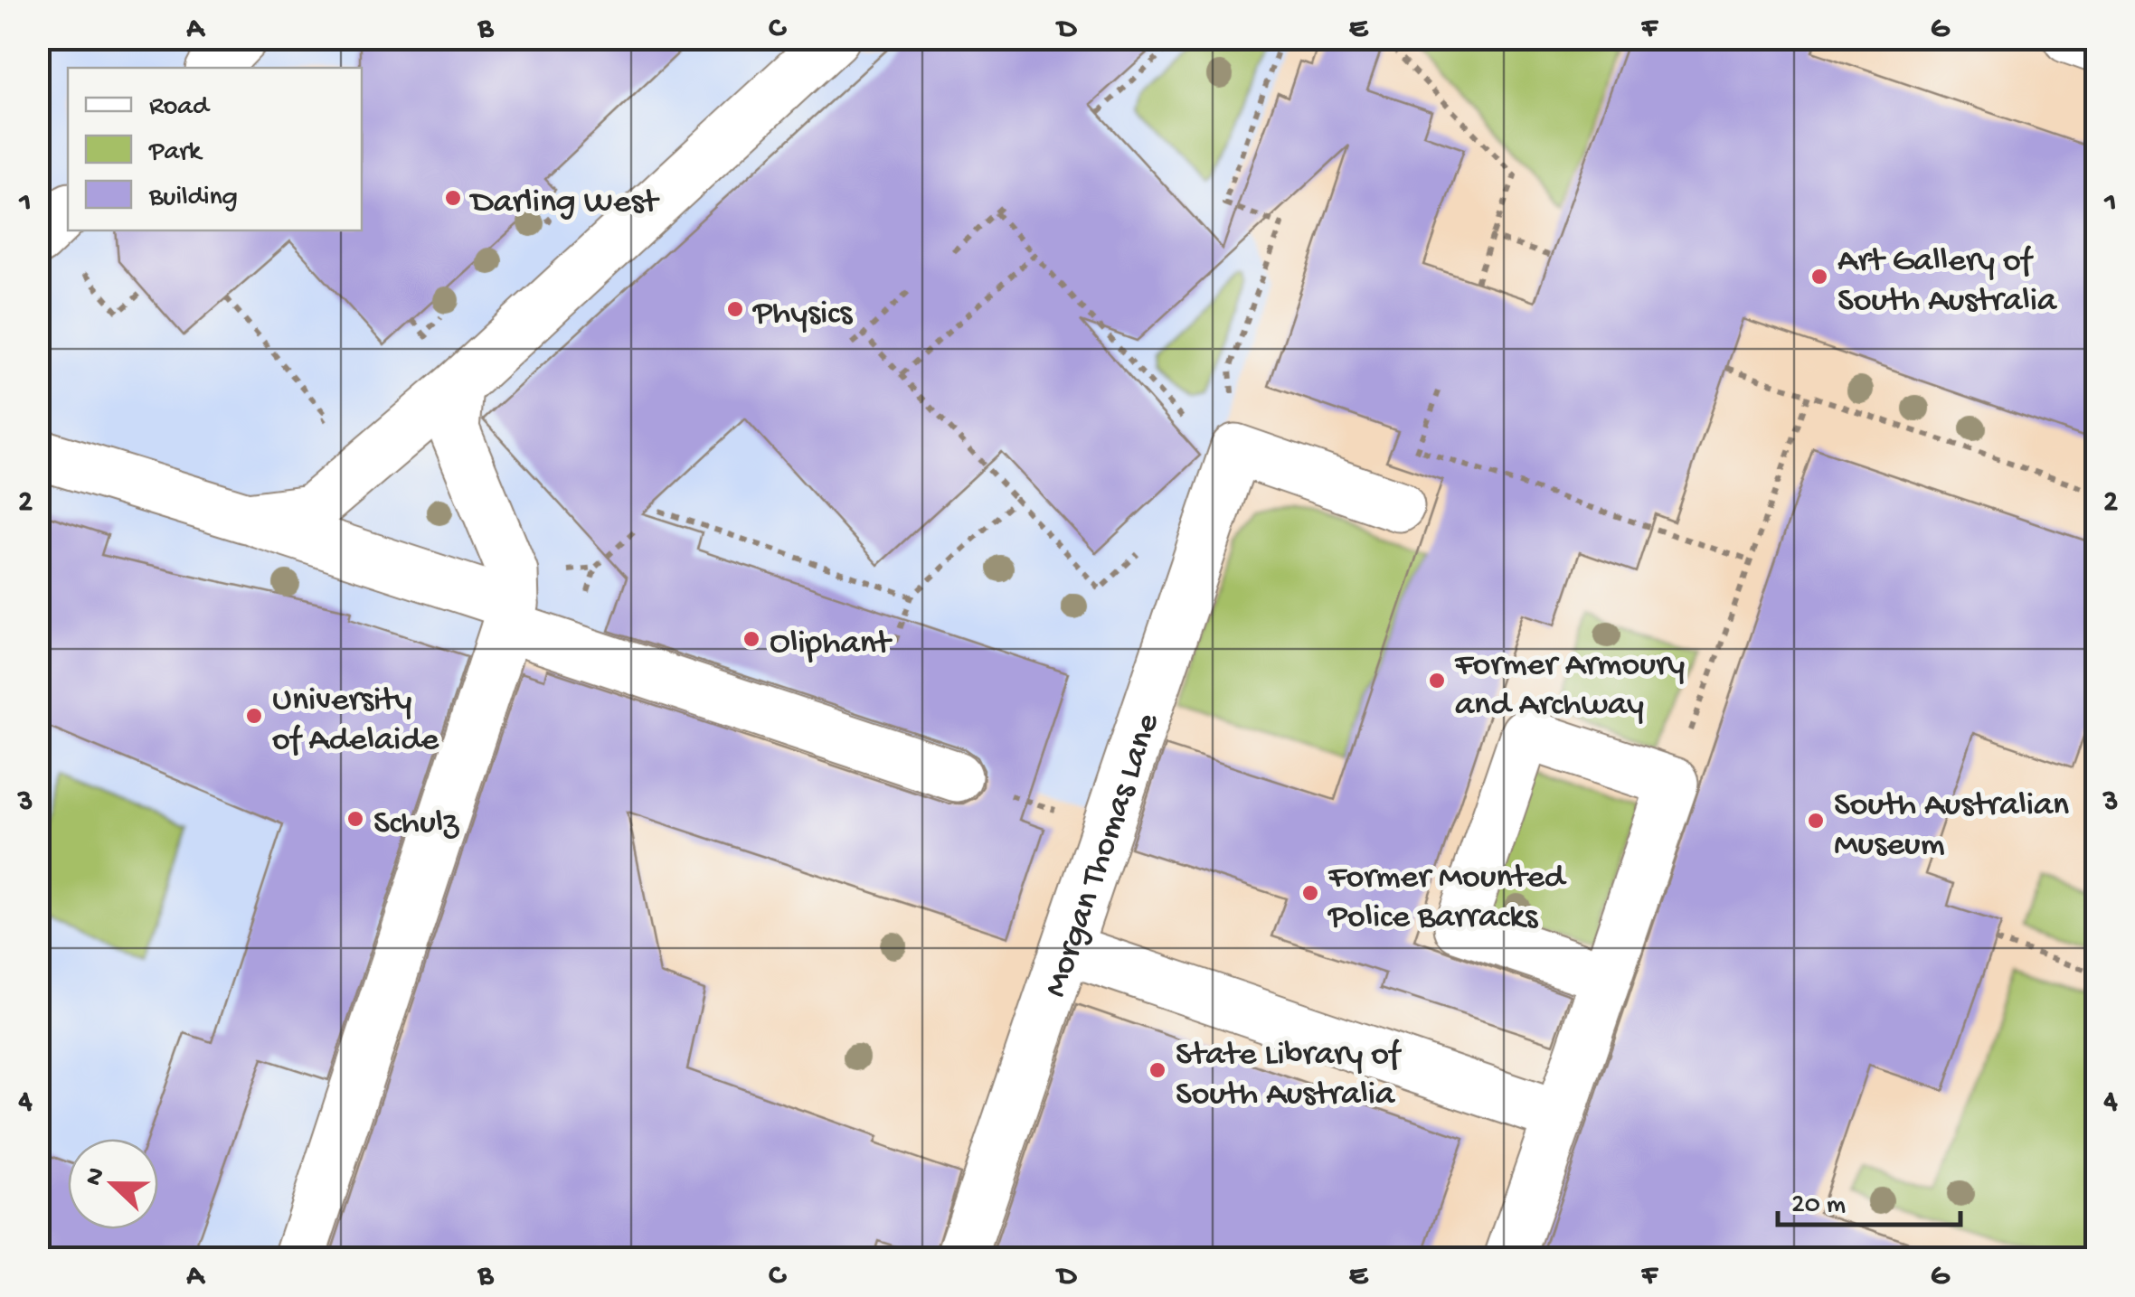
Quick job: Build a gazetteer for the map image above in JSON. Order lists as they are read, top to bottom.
{
  "streets": {
    "lane": ["Morgan Thomas Lane"]
  },
  "places": [
    "Darling West",
    "Art Gallery of South Australia",
    "Physics",
    "Oliphant",
    "Former Armoury and Archway",
    "University of Adelaide",
    "Schulz",
    "South Australian Museum",
    "Former Mounted Police Barracks",
    "State Library of South Australia"
  ],
  "legend": ["Road", "Park", "Building"],
  "scale_bar": "20 m",
  "north": "left",
  "grid": {
    "columns": [
      "A",
      "B",
      "C",
      "D",
      "E",
      "F",
      "G"
    ],
    "rows": [
      "1",
      "2",
      "3",
      "4"
    ]
  }
}
